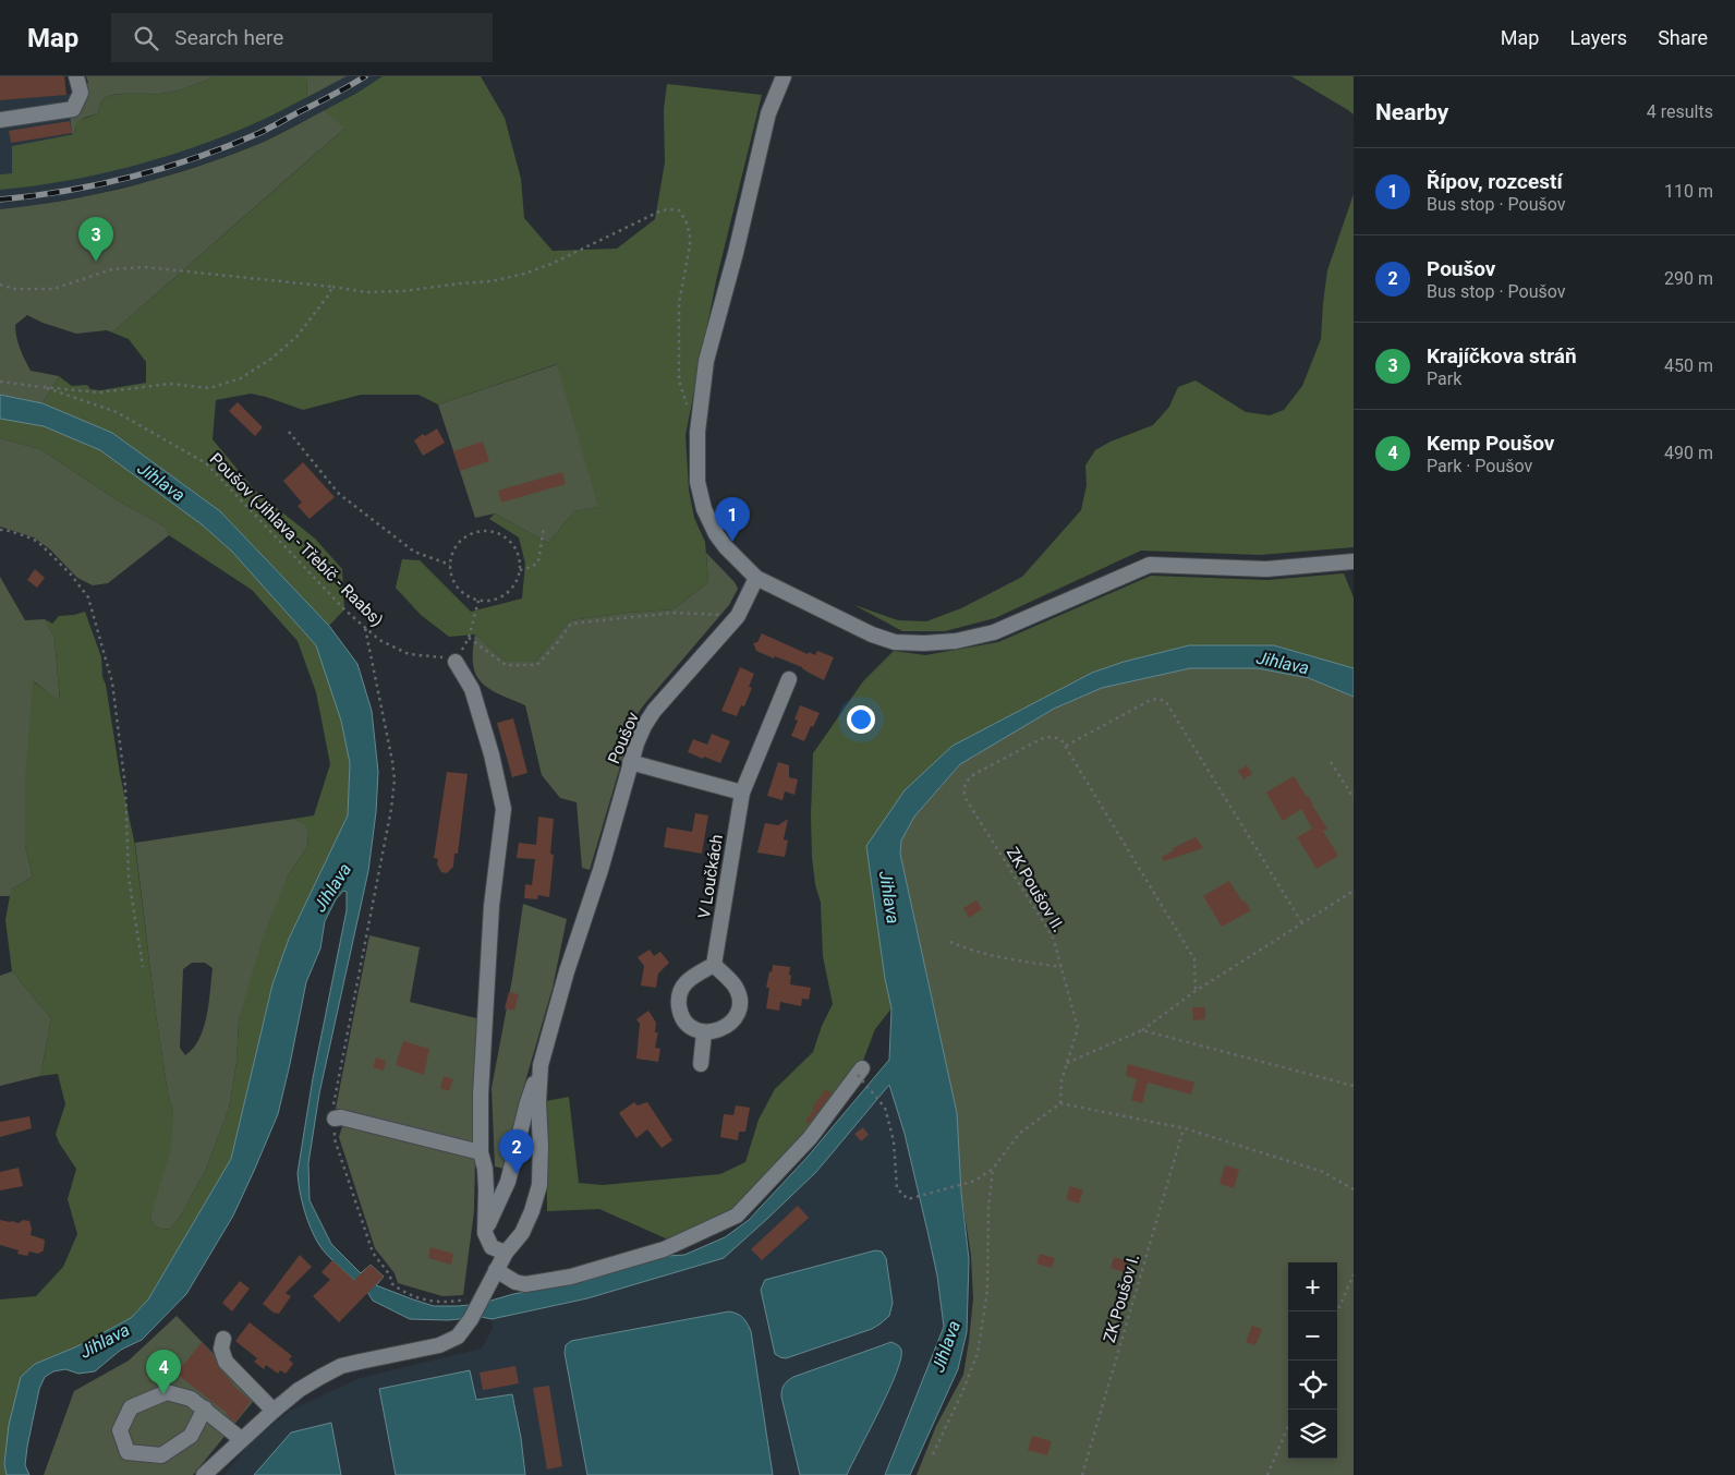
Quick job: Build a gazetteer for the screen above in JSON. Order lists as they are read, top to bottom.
{
  "streets": {
    "street": ["Poušov", "V Loučkách"],
    "path": ["Poušov (Jihlava - Třebíč - Raabs)", "ZK Poušov II.", "ZK Poušov I."]
  },
  "water": ["Jihlava"],
  "page": {
    "header": "Map",
    "search": "Search here",
    "nav": ["Map", "Layers", "Share"],
    "heading": ["Nearby", "4 results"],
    "list": [
      {
        "mark": "1",
        "name": "Řípov, rozcestí",
        "note": "Bus stop · Poušov",
        "value": "110 m"
      },
      {
        "mark": "2",
        "name": "Poušov",
        "note": "Bus stop · Poušov",
        "value": "290 m"
      },
      {
        "mark": "3",
        "name": "Krajíčkova stráň",
        "note": "Park",
        "value": "450 m"
      },
      {
        "mark": "4",
        "name": "Kemp Poušov",
        "note": "Park · Poušov",
        "value": "490 m"
      }
    ],
    "pins": [
      "3",
      "1",
      "2",
      "4"
    ],
    "map_buttons": ["+", "−"]
  }
}
